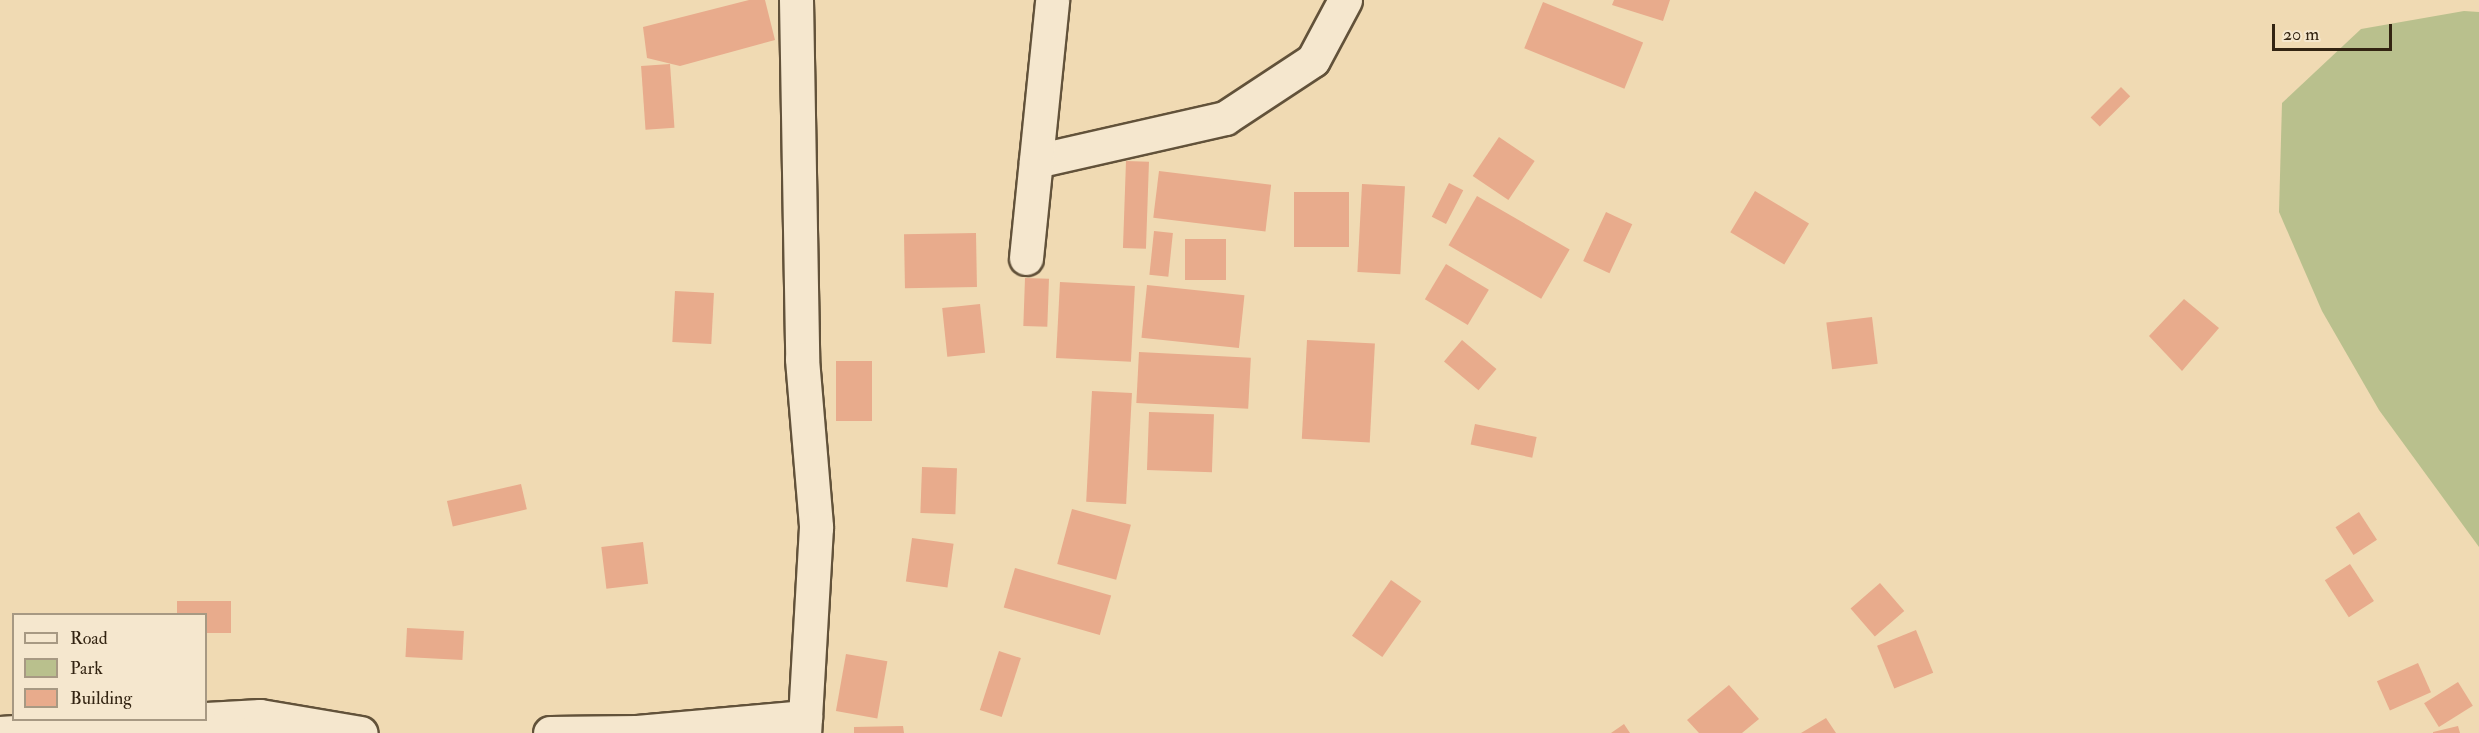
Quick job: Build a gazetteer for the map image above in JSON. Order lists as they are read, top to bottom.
{
  "legend": ["Road", "Park", "Building"],
  "scale_bar": "20 m"
}
